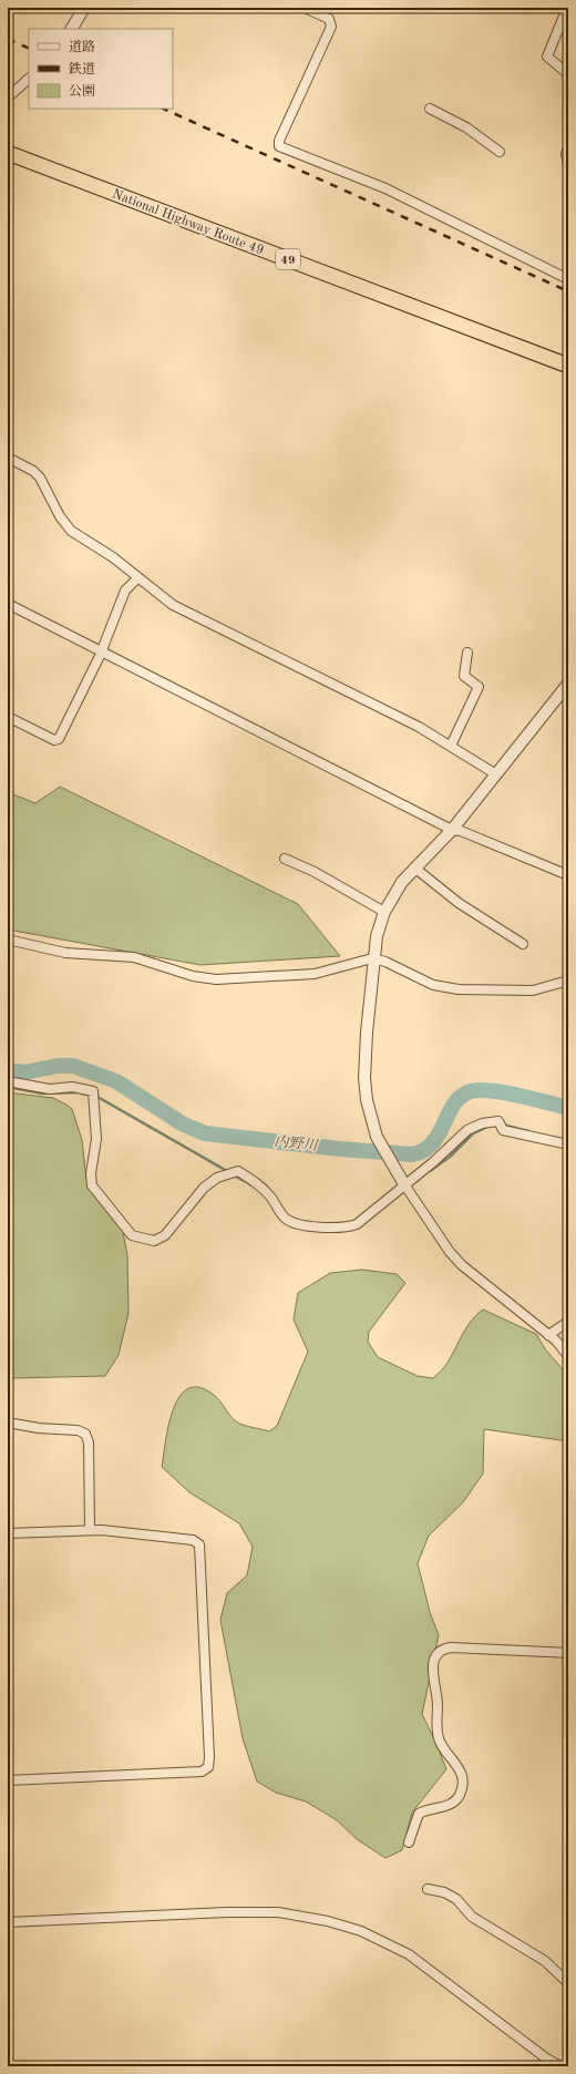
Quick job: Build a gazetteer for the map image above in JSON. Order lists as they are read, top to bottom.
{
  "streets": {
    "highway": ["National Highway Route 49", "49"]
  },
  "water": ["内野川"],
  "legend": ["道路", "鉄道", "公園"]
}
